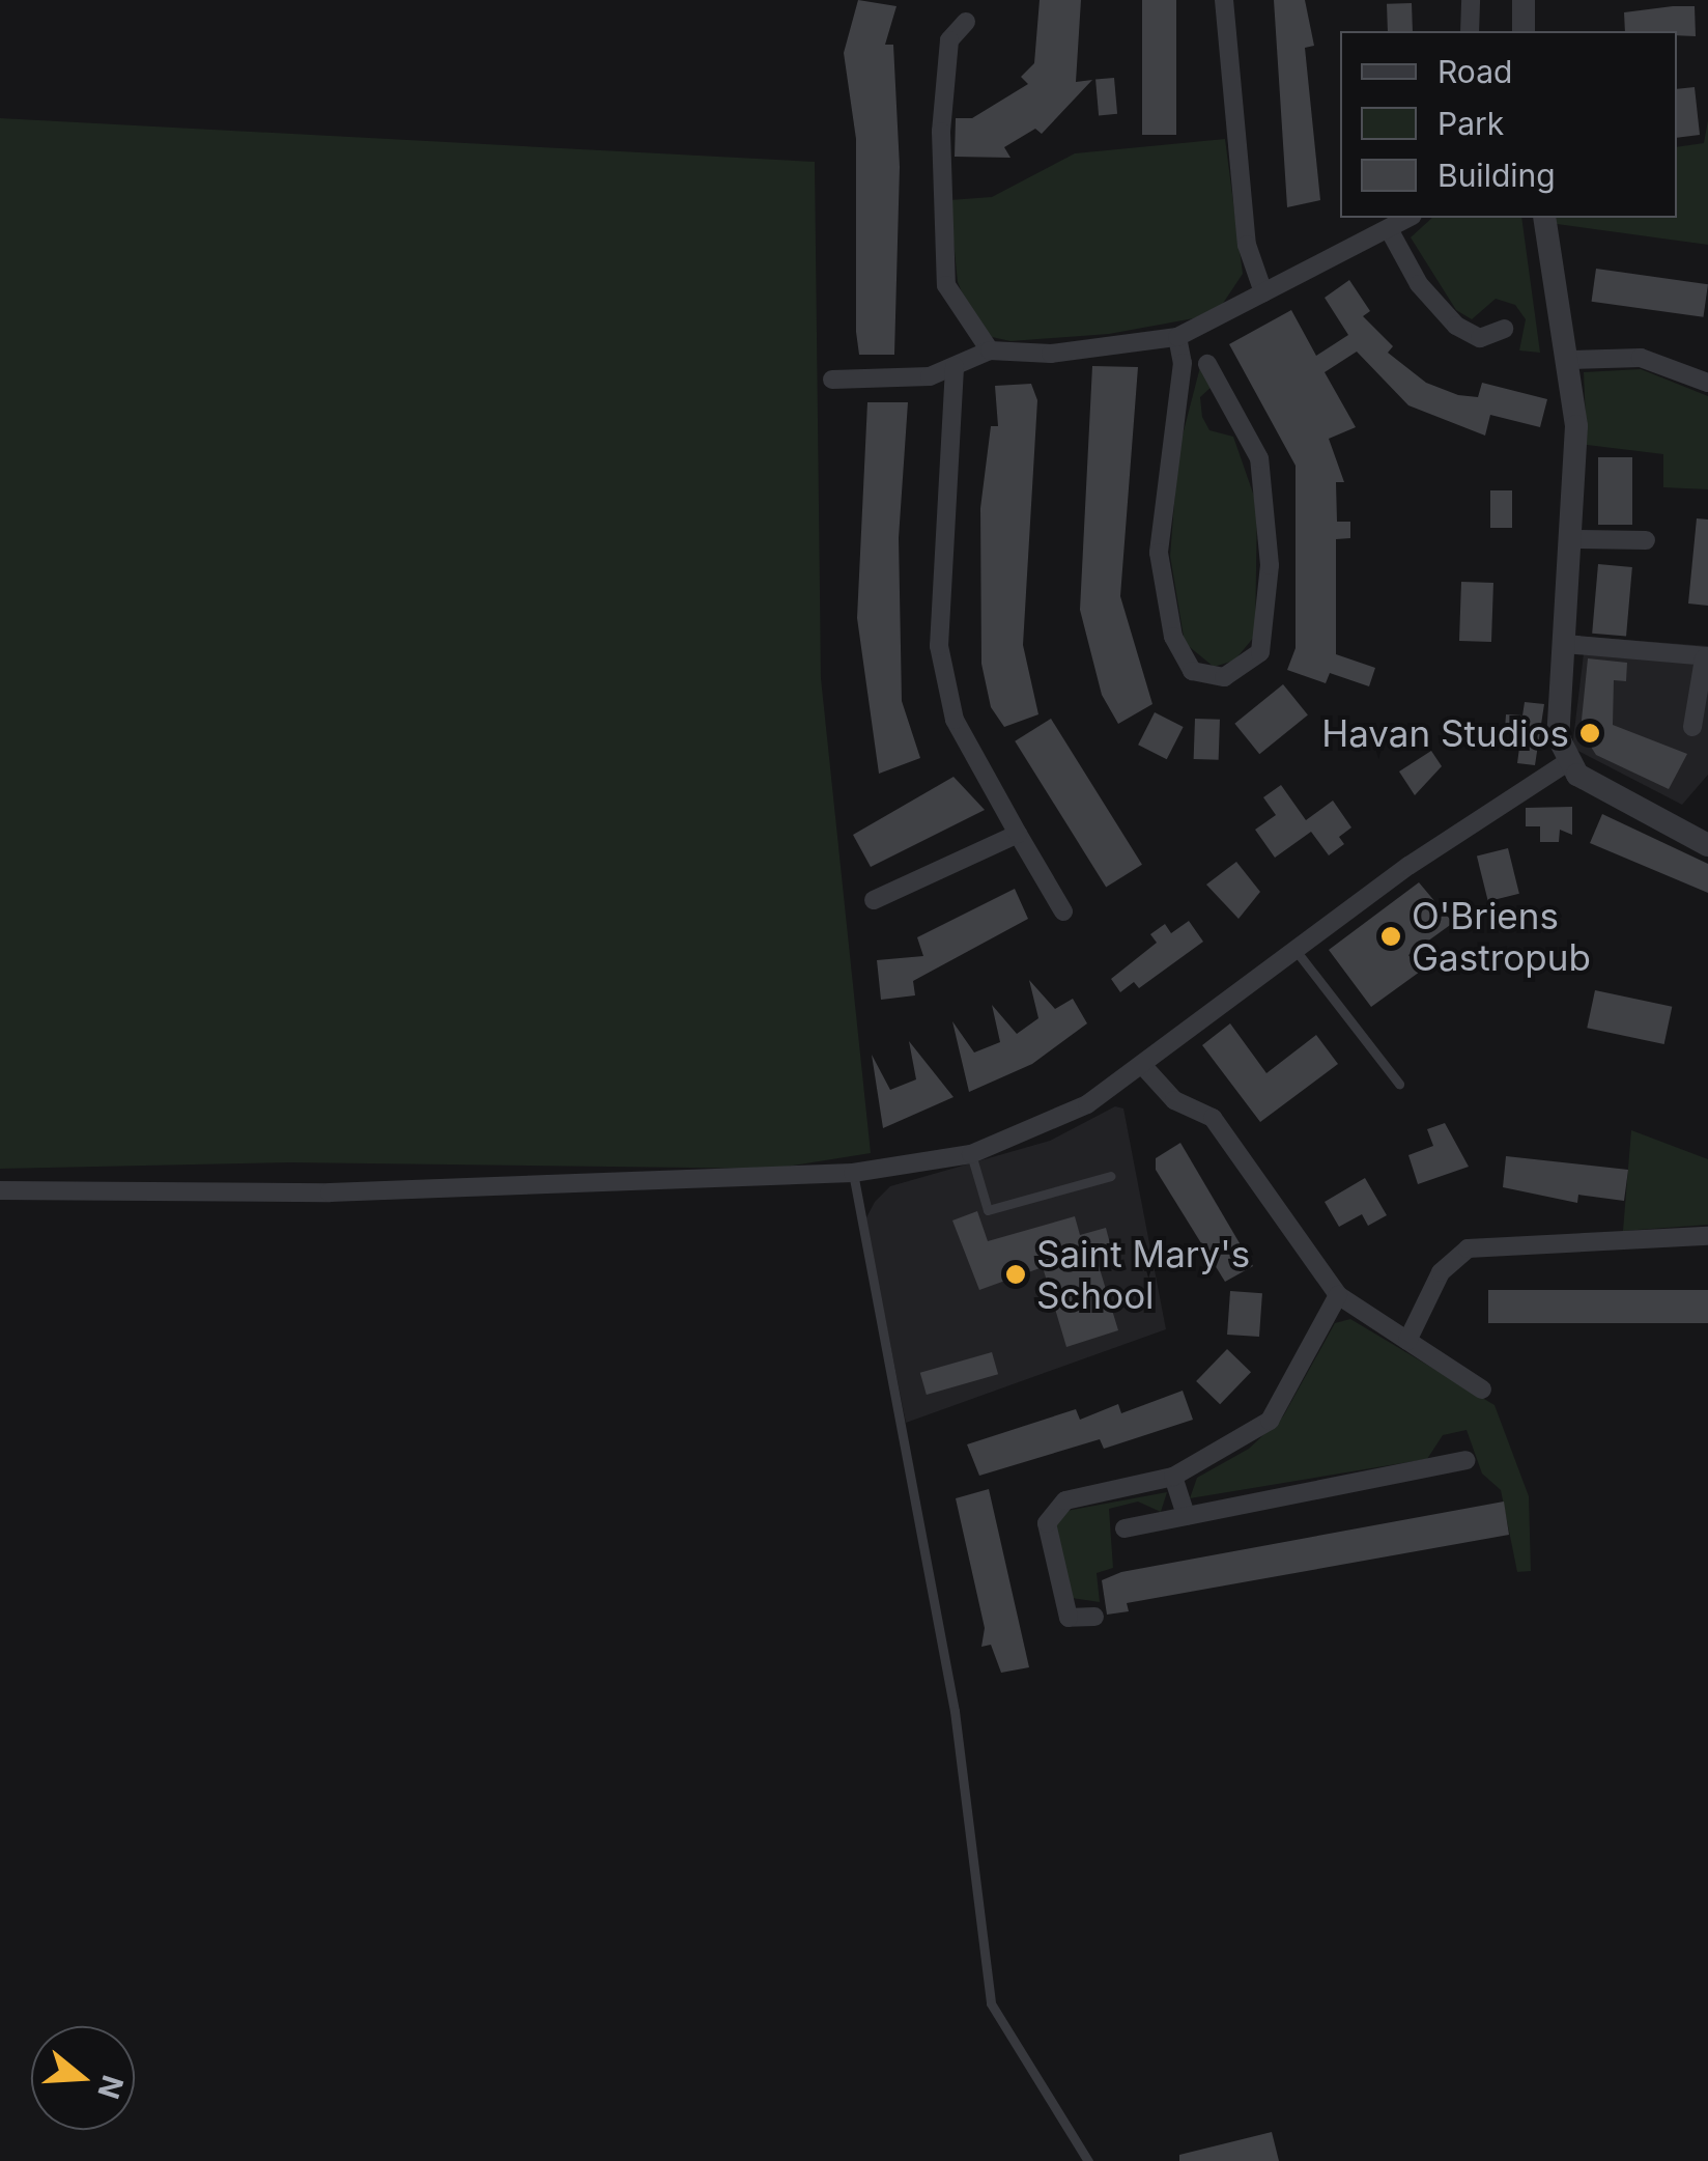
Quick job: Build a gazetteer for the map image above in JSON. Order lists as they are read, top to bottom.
{
  "places": ["Havan Studios", "O'Briens Gastropub", "Saint Mary's School"],
  "legend": ["Road", "Park", "Building"],
  "north": "right"
}
